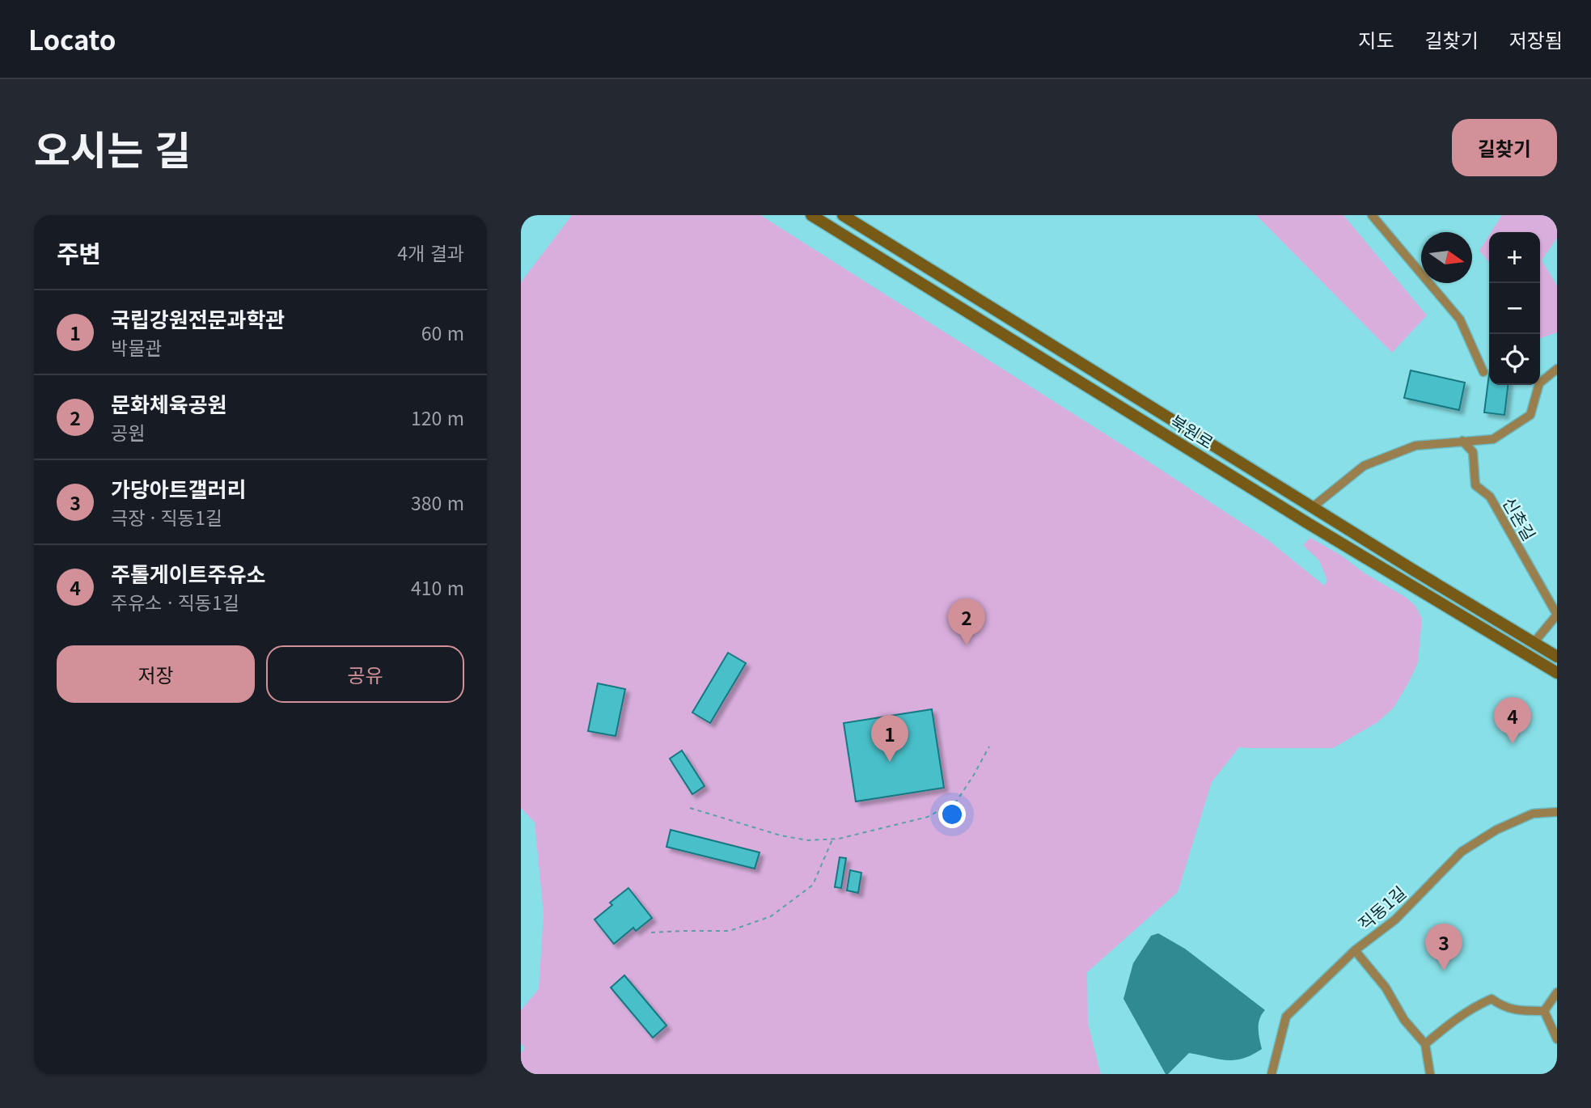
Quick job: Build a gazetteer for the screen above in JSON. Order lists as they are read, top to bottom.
{
  "streets": {
    "street": ["북원로", "신촌길", "직동1길"]
  },
  "crossings": [
    ["북원로", "신촌길"]
  ],
  "north": "right",
  "page": {
    "header": "Locato",
    "nav": ["지도", "길찾기", "저장됨"],
    "title": "오시는 길",
    "buttons": [
      "길찾기",
      ["저장", "공유"]
    ],
    "heading": ["주변", "4개 결과"],
    "map_buttons": ["+", "−"],
    "list": [
      {
        "mark": "1",
        "name": "국립강원전문과학관",
        "note": "박물관",
        "value": "60 m"
      },
      {
        "mark": "2",
        "name": "문화체육공원",
        "note": "공원",
        "value": "120 m"
      },
      {
        "mark": "3",
        "name": "가당아트갤러리",
        "note": "극장 · 직동1길",
        "value": "380 m"
      },
      {
        "mark": "4",
        "name": "주톨게이트주유소",
        "note": "주유소 · 직동1길",
        "value": "410 m"
      }
    ],
    "pins": [
      "2",
      "4",
      "1",
      "3"
    ]
  }
}
